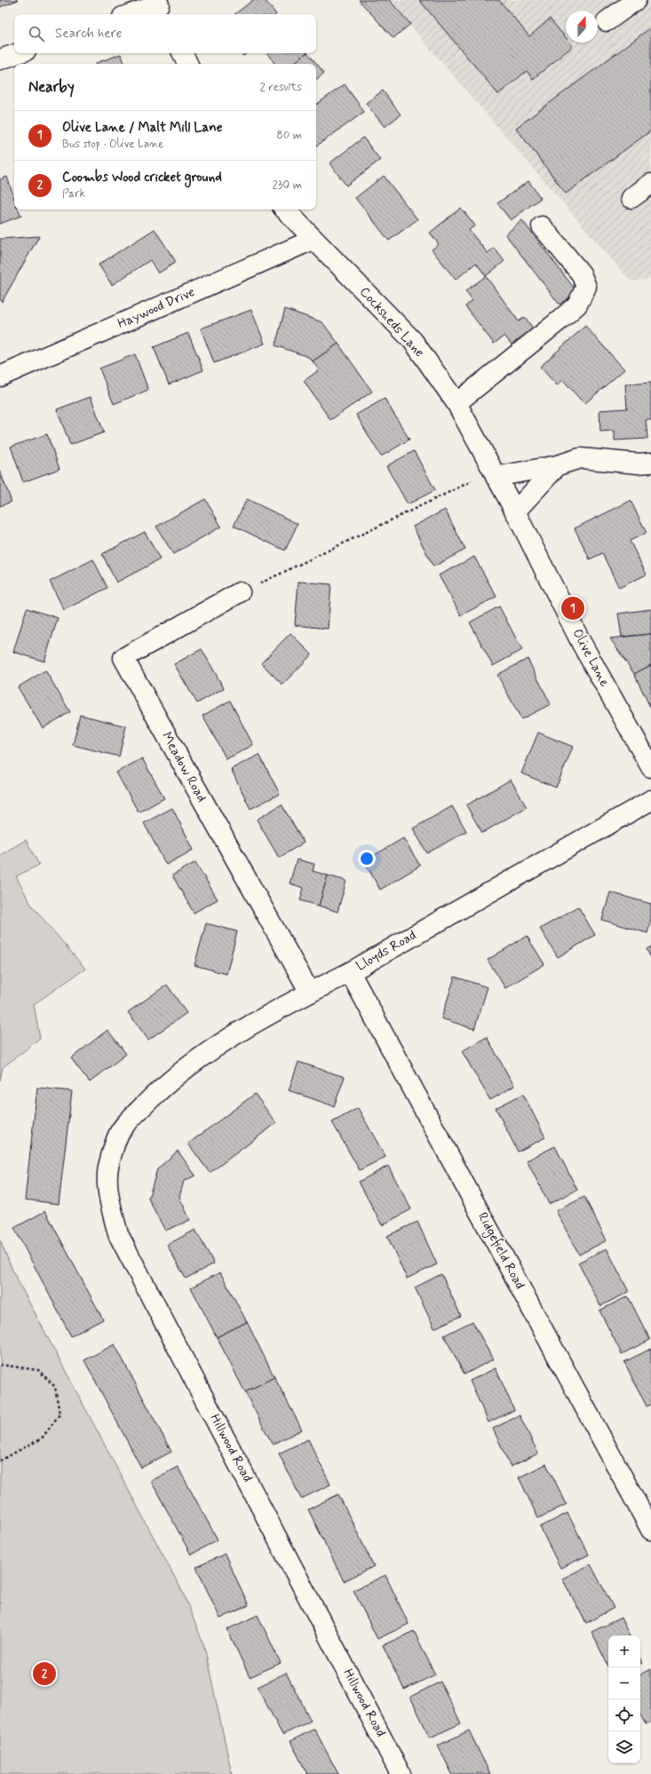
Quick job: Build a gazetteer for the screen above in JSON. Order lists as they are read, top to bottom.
{
  "streets": {
    "street": [
      "Haywood Drive",
      "Cocksheds Lane",
      "Olive Lane",
      "Meadow Road",
      "Lloyds Road",
      "Ridgefield Road",
      "Hillwood Road"
    ]
  },
  "crossings": [
    ["Haywood Drive", "Cocksheds Lane"],
    ["Cocksheds Lane", "Olive Lane"],
    ["Meadow Road", "Lloyds Road"],
    ["Lloyds Road", "Ridgefield Road"],
    ["Lloyds Road", "Hillwood Road"]
  ],
  "north": "top",
  "page": {
    "search": "Search here",
    "heading": ["Nearby", "2 results"],
    "list": [
      {
        "mark": "1",
        "name": "Olive Lane / Malt Mill Lane",
        "note": "Bus stop · Olive Lane",
        "value": "80 m"
      },
      {
        "mark": "2",
        "name": "Coombs Wood cricket ground",
        "note": "Park",
        "value": "230 m"
      }
    ],
    "pins": ["1", "2"],
    "map_buttons": ["+", "−"]
  }
}
